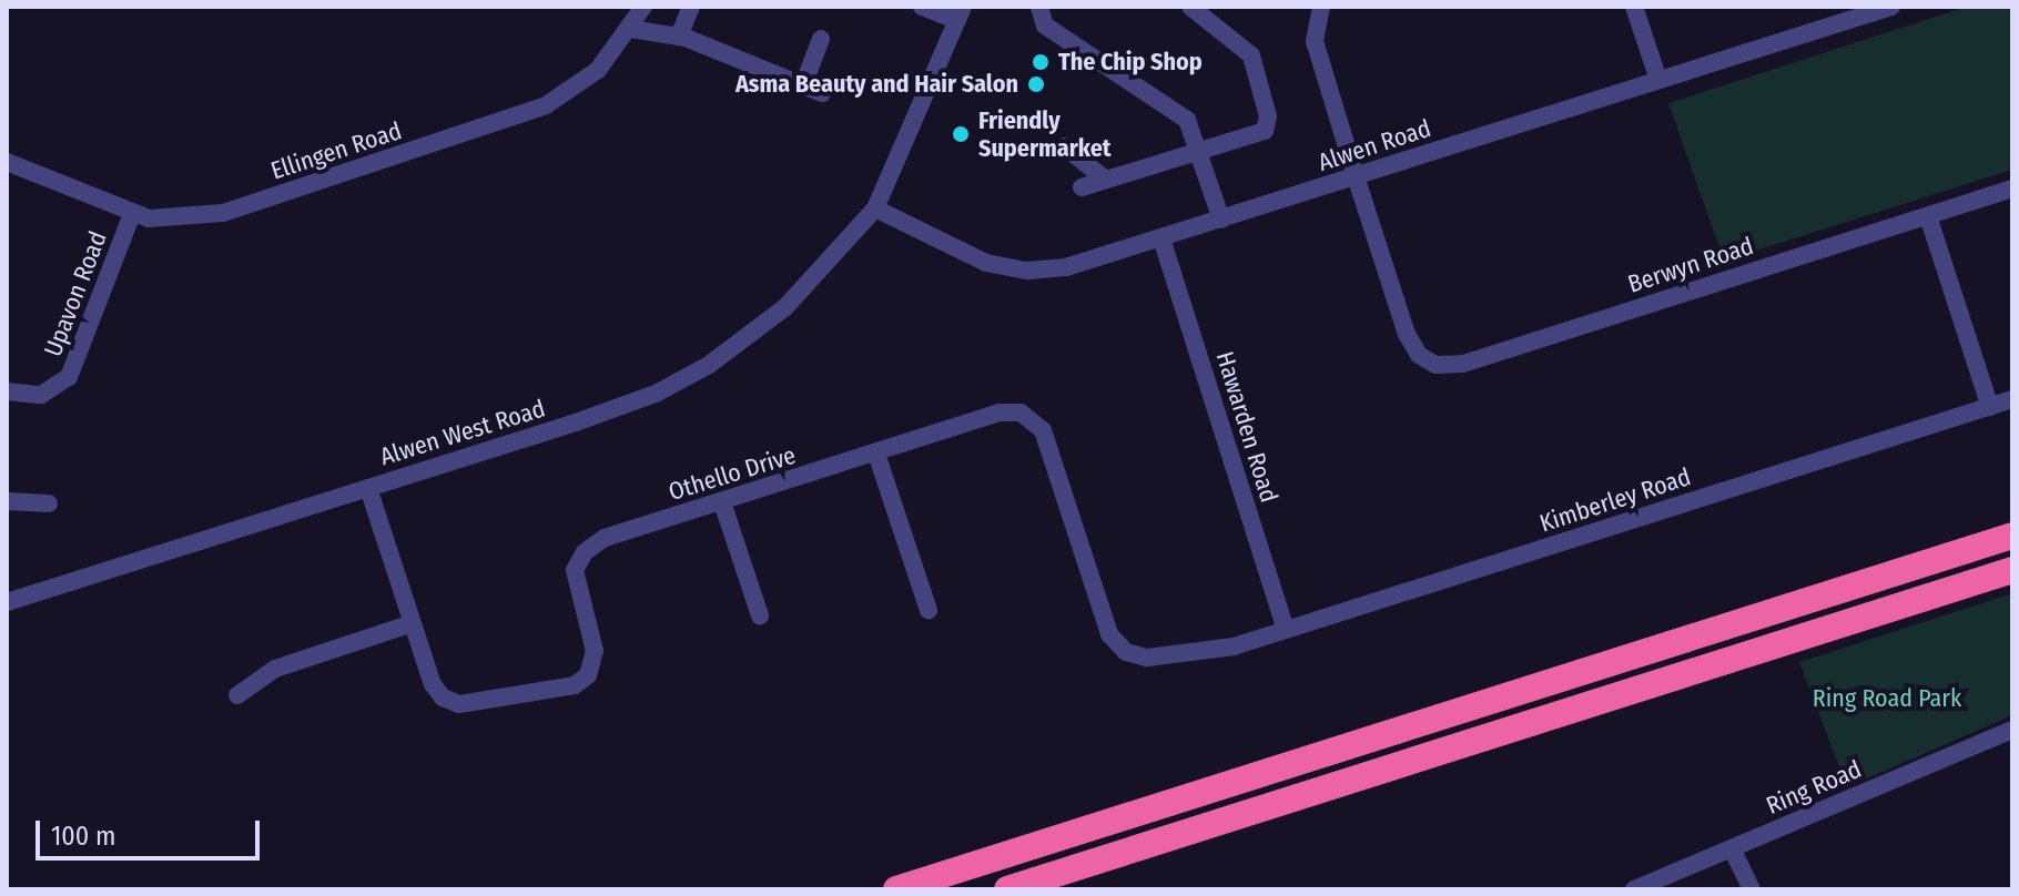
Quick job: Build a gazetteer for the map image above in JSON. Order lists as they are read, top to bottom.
{
  "streets": {
    "street": [
      "Alwen Road",
      "Ellingen Road",
      "Berwyn Road",
      "Upavon Road",
      "Hawarden Road",
      "Alwen West Road",
      "Othello Drive",
      "Kimberley Road",
      "Ring Road"
    ]
  },
  "crossings": [
    ["Alwen Road", "Berwyn Road"],
    ["Alwen Road", "Hawarden Road"],
    ["Alwen Road", "Alwen West Road"],
    ["Ellingen Road", "Upavon Road"],
    ["Hawarden Road", "Kimberley Road"],
    ["Alwen West Road", "Othello Drive"],
    ["Othello Drive", "Kimberley Road"]
  ],
  "parks": ["Ring Road Park"],
  "places": ["The Chip Shop", "Asma Beauty and Hair Salon", "Friendly Supermarket"],
  "scale_bar": "100 m"
}
